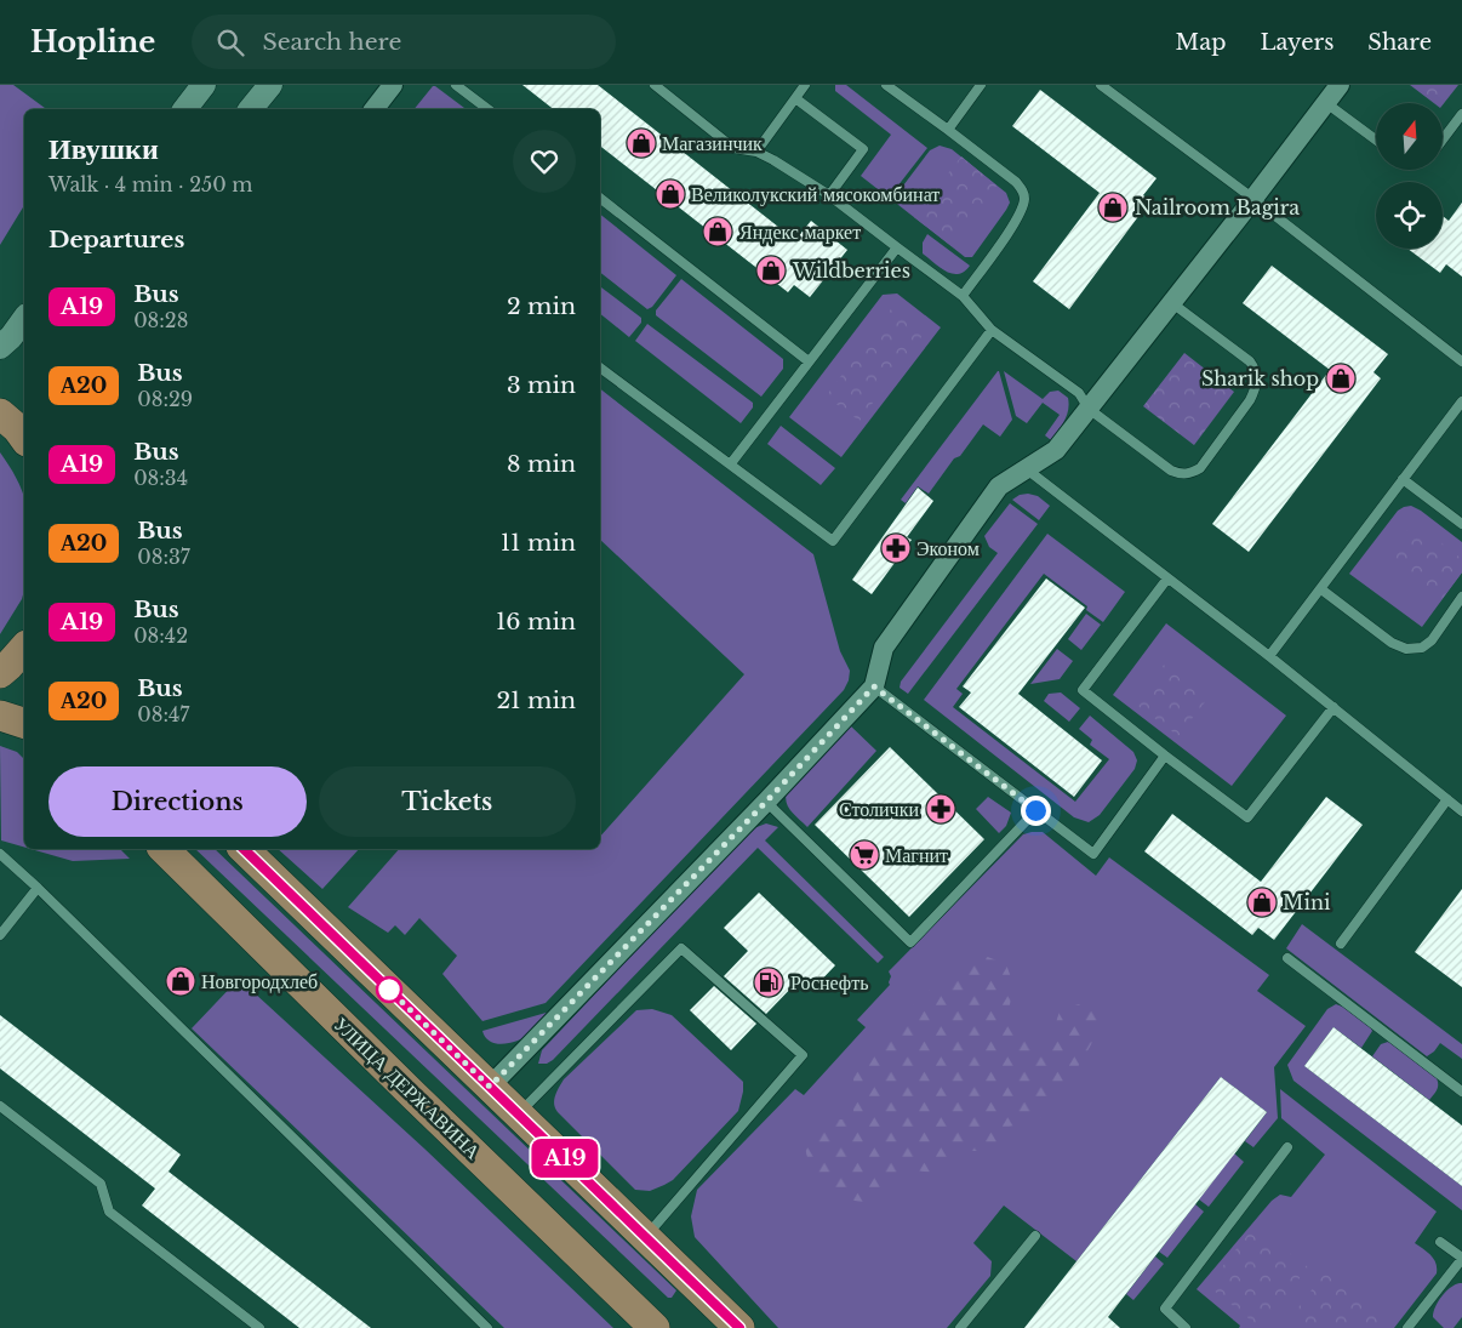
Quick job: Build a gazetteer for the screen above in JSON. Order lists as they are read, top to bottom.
{
  "streets": {
    "main road": ["УЛИЦА ДЕРЖАВИНА"]
  },
  "places": {
    "shop": [
      "Магазинчик",
      "Великолукский мясокомбинат",
      "Nailroom Bagira",
      "Яндекс маркет",
      "Wildberries",
      "Sharik shop",
      "Mini",
      "Новгородхлеб"
    ],
    "pharmacy": ["Эконом", "Столички"],
    "supermarket": ["Магнит"],
    "fuel station": ["Роснефть"]
  },
  "lines": ["bus line A19"],
  "north": "top",
  "page": {
    "header": "Hopline",
    "search": "Search here",
    "nav": ["Map", "Layers", "Share"],
    "on_map": "A19",
    "heading": [
      ["Ивушки", "Walk · 4 min · 250 m"],
      "Departures"
    ],
    "list": [
      {
        "mark": "A19",
        "name": "Bus",
        "note": "08:28",
        "value": "2 min"
      },
      {
        "mark": "А20",
        "name": "Bus",
        "note": "08:29",
        "value": "3 min"
      },
      {
        "mark": "A19",
        "name": "Bus",
        "note": "08:34",
        "value": "8 min"
      },
      {
        "mark": "А20",
        "name": "Bus",
        "note": "08:37",
        "value": "11 min"
      },
      {
        "mark": "A19",
        "name": "Bus",
        "note": "08:42",
        "value": "16 min"
      },
      {
        "mark": "А20",
        "name": "Bus",
        "note": "08:47",
        "value": "21 min"
      }
    ],
    "buttons": ["Directions", "Tickets"]
  }
}
